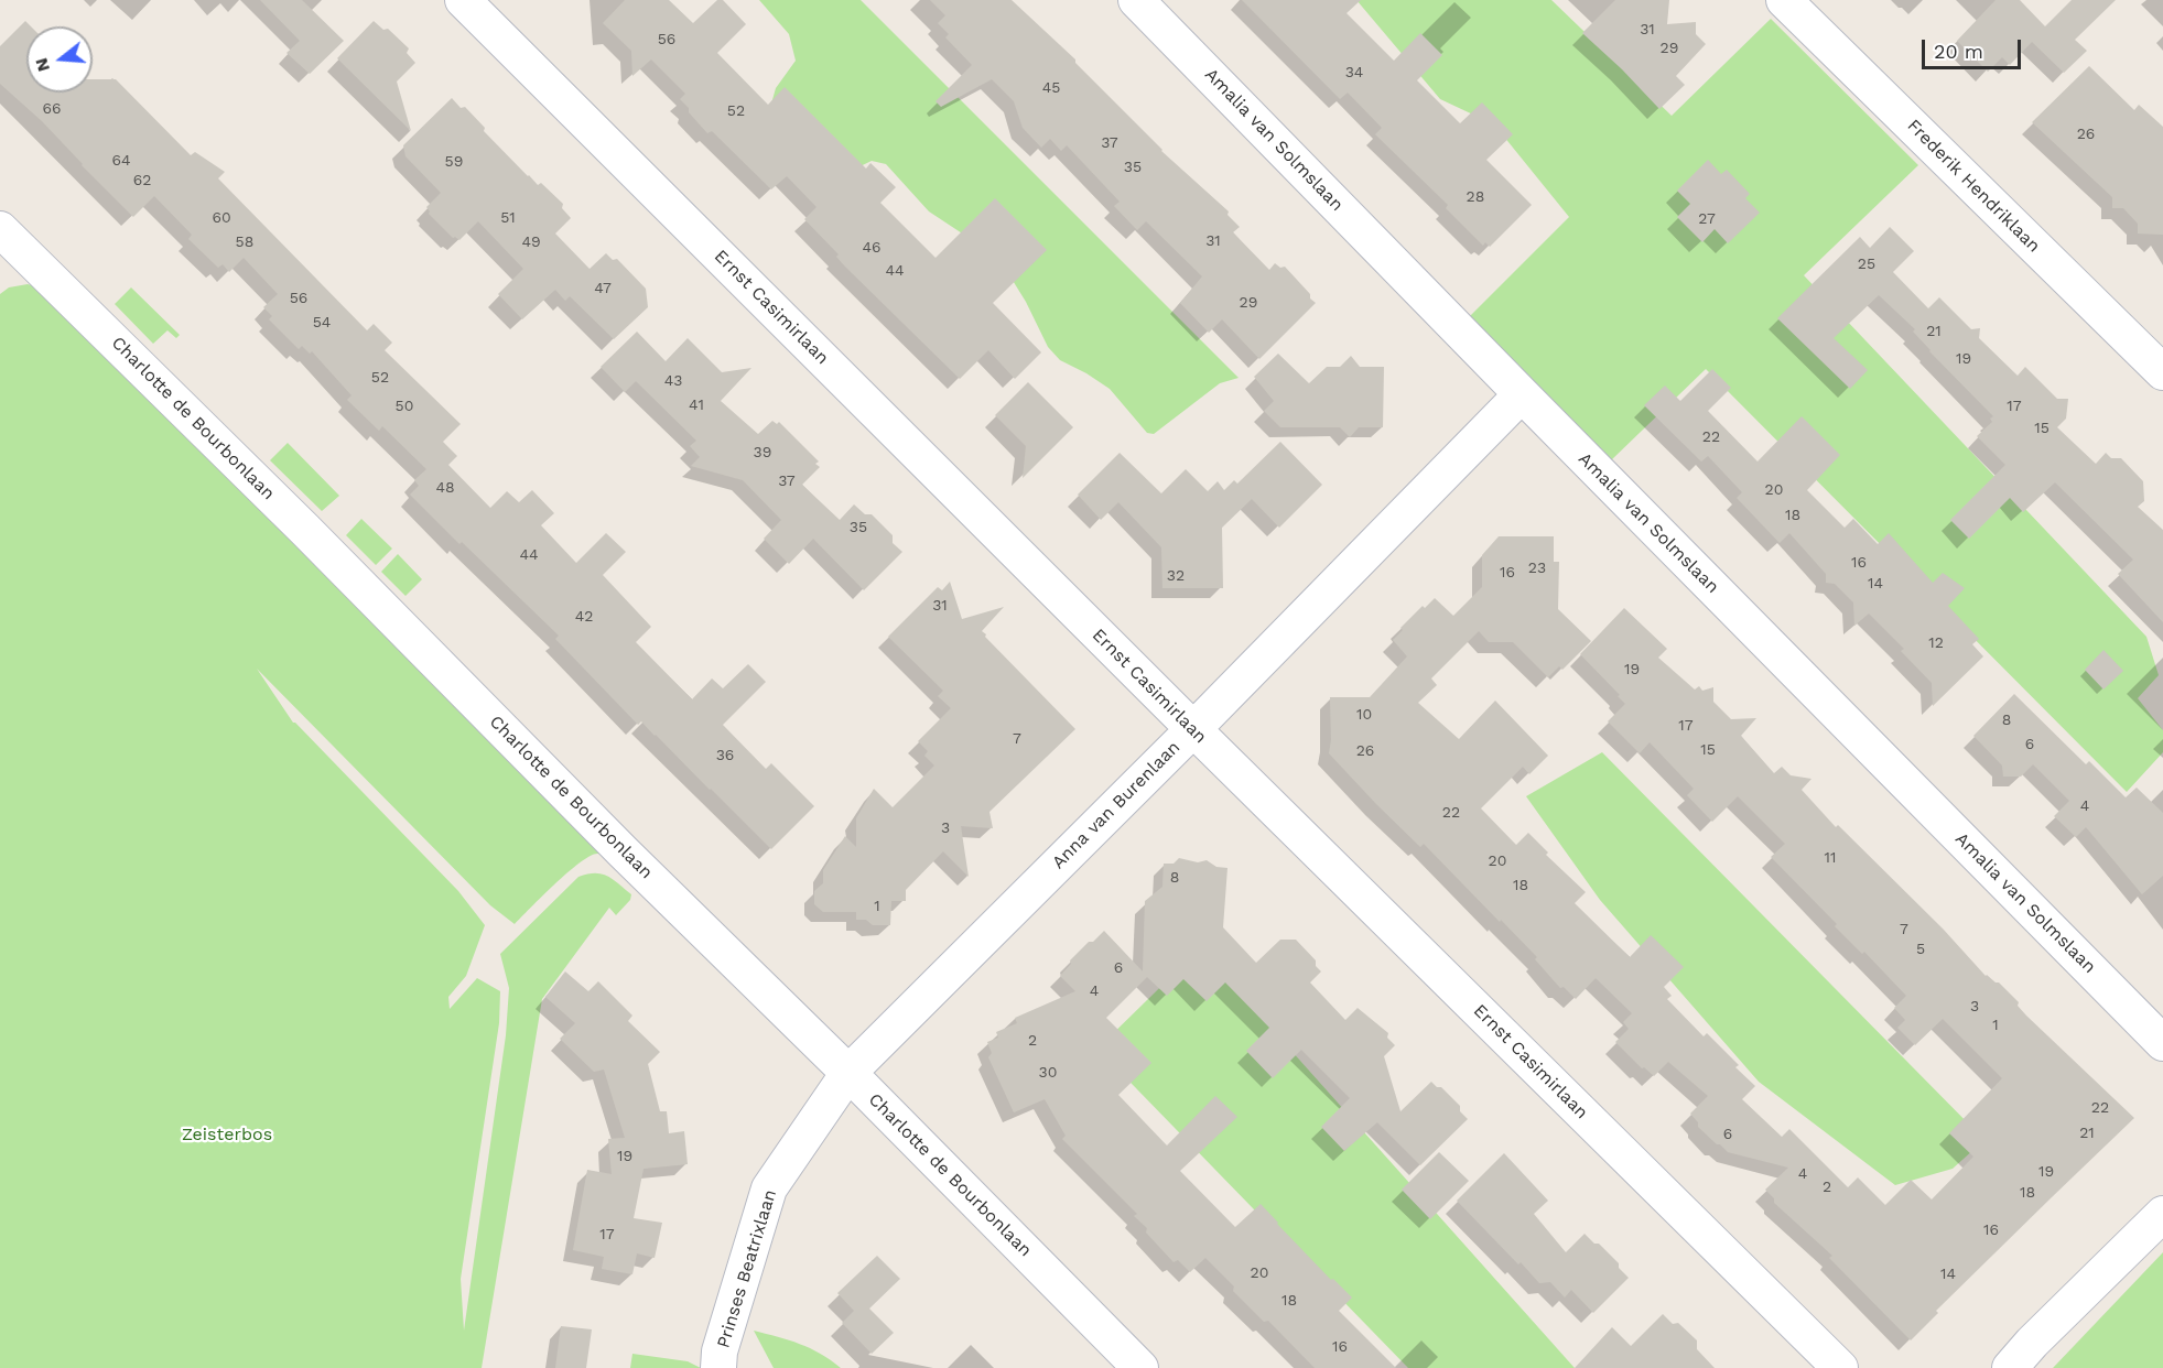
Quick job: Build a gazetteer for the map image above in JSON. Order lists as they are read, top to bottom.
{
  "streets": {
    "street": [
      "Amalia van Solmslaan",
      "Frederik Hendriklaan",
      "Ernst Casimirlaan",
      "Charlotte de Bourbonlaan",
      "Anna van Burenlaan",
      "Prinses Beatrixlaan"
    ]
  },
  "crossings": [
    ["Amalia van Solmslaan", "Anna van Burenlaan"],
    ["Ernst Casimirlaan", "Anna van Burenlaan"],
    ["Charlotte de Bourbonlaan", "Anna van Burenlaan"],
    ["Charlotte de Bourbonlaan", "Prinses Beatrixlaan"],
    ["Anna van Burenlaan", "Prinses Beatrixlaan"]
  ],
  "parks": ["Zeisterbos"],
  "house_numbers": [
    "31",
    "56",
    "29",
    "34",
    "45",
    "66",
    "52",
    "26",
    "37",
    "64",
    "59",
    "35",
    "62",
    "28",
    "60",
    "51",
    "27",
    "31",
    "58",
    "49",
    "46",
    "25",
    "44",
    "47",
    "56",
    "29",
    "54",
    "21",
    "19",
    "52",
    "43",
    "41",
    "50",
    "17",
    "15",
    "22",
    "39",
    "37",
    "48",
    "20",
    "18",
    "35",
    "44",
    "16",
    "23",
    "16",
    "32",
    "14",
    "31",
    "42",
    "12",
    "19",
    "10",
    "8",
    "17",
    "7",
    "6",
    "15",
    "26",
    "36",
    "4",
    "22",
    "3",
    "11",
    "20",
    "8",
    "18",
    "1",
    "7",
    "5",
    "6",
    "4",
    "3",
    "1",
    "2",
    "30",
    "22",
    "21",
    "6",
    "19",
    "19",
    "4",
    "2",
    "18",
    "16",
    "17",
    "20",
    "14",
    "18",
    "16"
  ],
  "scale_bar": "20 m",
  "north": "left"
}
